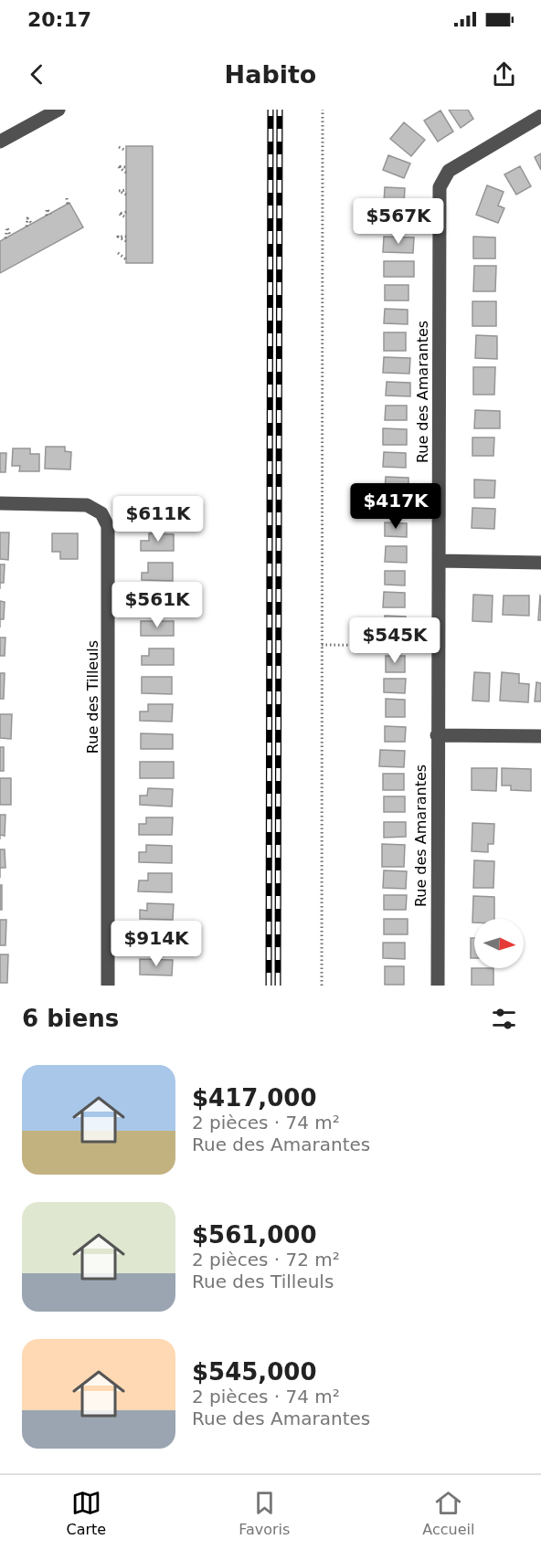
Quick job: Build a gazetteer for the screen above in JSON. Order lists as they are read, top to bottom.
{
  "streets": {
    "street": ["Rue des Amarantes", "Rue des Tilleuls"]
  },
  "north": "right",
  "page": {
    "status": "20:17",
    "header": "Habito",
    "price": [
      "$567K",
      "$417K",
      "$611K",
      "$561K",
      "$545K",
      "$914K"
    ],
    "heading": "6 biens",
    "list": [
      {
        "name": "$417,000",
        "note": "2 pièces · 74 m² · Rue des Amarantes"
      },
      {
        "name": "$561,000",
        "note": "2 pièces · 72 m² · Rue des Tilleuls"
      },
      {
        "name": "$545,000",
        "note": "2 pièces · 74 m² · Rue des Amarantes"
      }
    ],
    "tabs": ["Carte", "Favoris", "Accueil"]
  }
}
